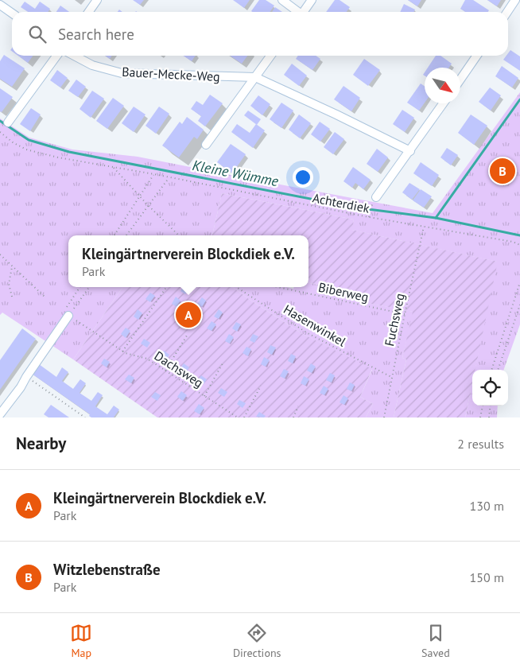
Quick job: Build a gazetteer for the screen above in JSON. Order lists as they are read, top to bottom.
{
  "streets": {
    "street": ["Bauer-Mecke-Weg"],
    "path": [
      "Achterdiek",
      "Biberweg",
      "Fuchsweg",
      "Hasenwinkel",
      "Dachsweg"
    ]
  },
  "crossings": [
    ["Achterdiek", "Fuchsweg"],
    ["Biberweg", "Fuchsweg"],
    ["Fuchsweg", "Hasenwinkel"]
  ],
  "water": ["Kleine Wümme"],
  "north": "bottom right",
  "page": {
    "search": "Search here",
    "pins": ["B", "A"],
    "popup": ["Kleingärtnerverein Blockdiek e.V.", "Park"],
    "heading": ["Nearby", "2 results"],
    "list": [
      {
        "mark": "A",
        "name": "Kleingärtnerverein Blockdiek e.V.",
        "note": "Park",
        "value": "130 m"
      },
      {
        "mark": "B",
        "name": "Witzlebenstraße",
        "note": "Park",
        "value": "150 m"
      }
    ],
    "nav": ["Map", "Directions", "Saved"]
  }
}
